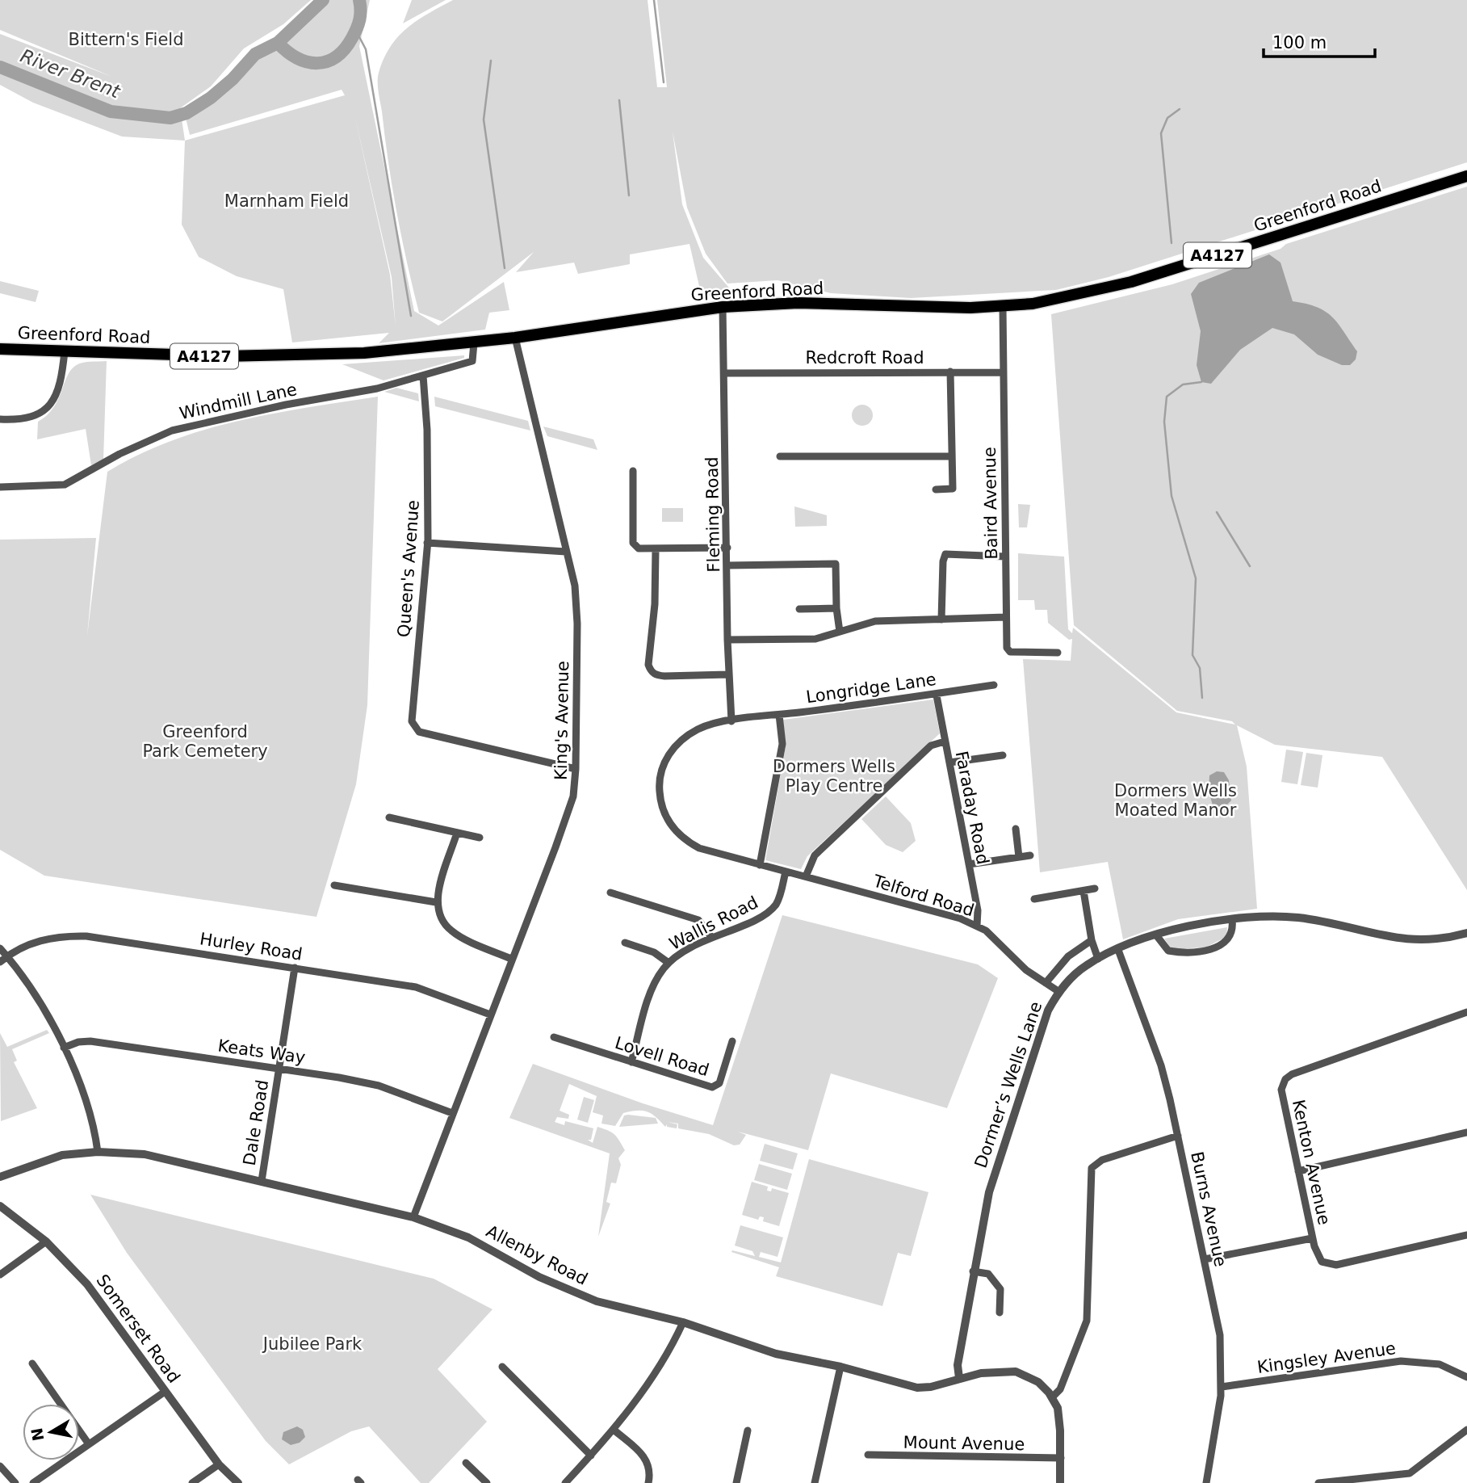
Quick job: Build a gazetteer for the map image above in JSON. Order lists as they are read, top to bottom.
{
  "streets": {
    "main road": ["Greenford Road", "A4127"],
    "street": [
      "Redcroft Road",
      "Windmill Lane",
      "Baird Avenue",
      "Fleming Road",
      "Queen's Avenue",
      "Longridge Lane",
      "King's Avenue",
      "Faraday Road",
      "Telford Road",
      "Wallis Road",
      "Hurley Road",
      "Keats Way",
      "Lovell Road",
      "Dormer’s Wells Lane",
      "Dale Road",
      "Kenton Avenue",
      "Burns Avenue",
      "Allenby Road",
      "Somerset Road",
      "Kingsley Avenue",
      "Mount Avenue"
    ]
  },
  "crossings": [
    ["Greenford Road", "Windmill Lane"],
    ["Greenford Road", "Baird Avenue"],
    ["Greenford Road", "Fleming Road"],
    ["Greenford Road", "King's Avenue"],
    ["Redcroft Road", "Baird Avenue"],
    ["Redcroft Road", "Fleming Road"],
    ["Windmill Lane", "Queen's Avenue"],
    ["Fleming Road", "Longridge Lane"],
    ["Fleming Road", "Telford Road"],
    ["Queen's Avenue", "King's Avenue"],
    ["Longridge Lane", "Faraday Road"],
    ["Longridge Lane", "Telford Road"],
    ["King's Avenue", "Hurley Road"],
    ["King's Avenue", "Keats Way"],
    ["King's Avenue", "Allenby Road"],
    ["Faraday Road", "Telford Road"],
    ["Telford Road", "Wallis Road"],
    ["Telford Road", "Dormer’s Wells Lane"],
    ["Wallis Road", "Lovell Road"],
    ["Hurley Road", "Dale Road"],
    ["Keats Way", "Dale Road"],
    ["Dormer’s Wells Lane", "Burns Avenue"],
    ["Dormer’s Wells Lane", "Allenby Road"],
    ["Dale Road", "Allenby Road"],
    ["Burns Avenue", "Kingsley Avenue"]
  ],
  "water": ["River Brent"],
  "parks": [
    "Bittern's Field",
    "Marnham Field",
    "Greenford Park Cemetery",
    "Dormers Wells Play Centre",
    "Dormers Wells Moated Manor",
    "Jubilee Park"
  ],
  "scale_bar": "100 m",
  "north": "left"
}
